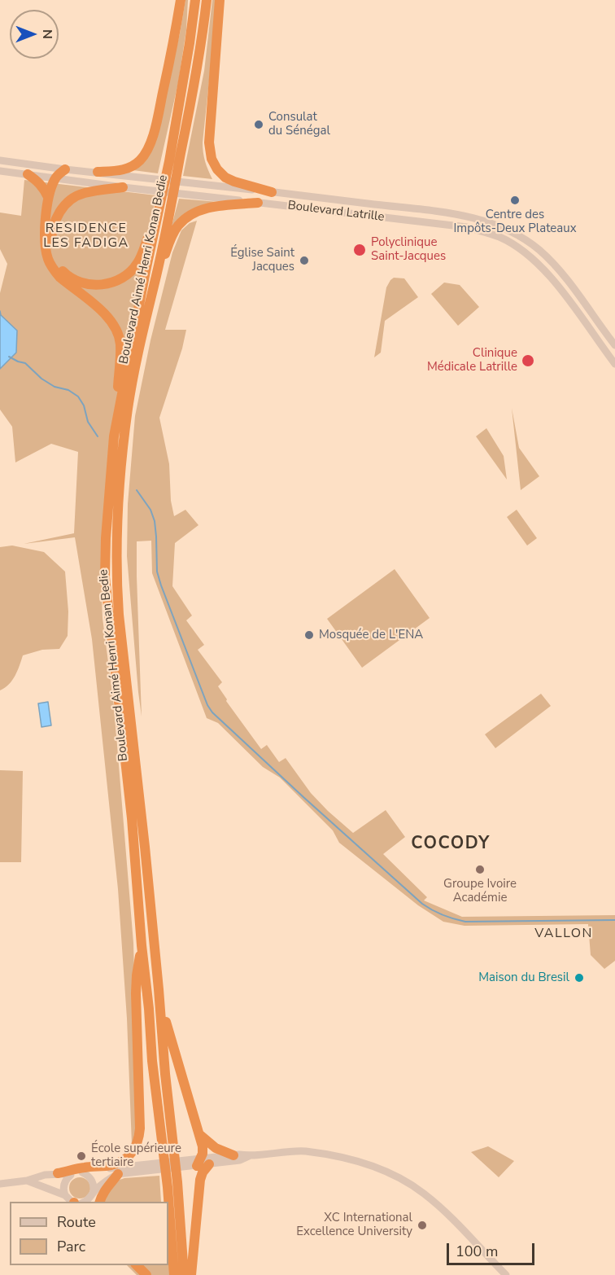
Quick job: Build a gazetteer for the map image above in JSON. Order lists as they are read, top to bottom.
{
  "streets": {
    "highway": ["Boulevard Aimé Henri Konan Bedie"],
    "main road": ["Boulevard Latrille"]
  },
  "districts": ["RESIDENCE LES FADIGA", "COCODY", "VALLON"],
  "places": [
    "Consulat du Sénégal",
    "Centre des Impôts-Deux Plateaux",
    "Polyclinique Saint-Jacques",
    "Église Saint Jacques",
    "Clinique Médicale Latrille",
    "Mosquée de L'ENA",
    "Groupe Ivoire Académie",
    "Maison du Bresil",
    "École supérieure tertiaire",
    "XC International Excellence University"
  ],
  "legend": ["Route", "Parc"],
  "scale_bar": "100 m",
  "north": "right"
}
